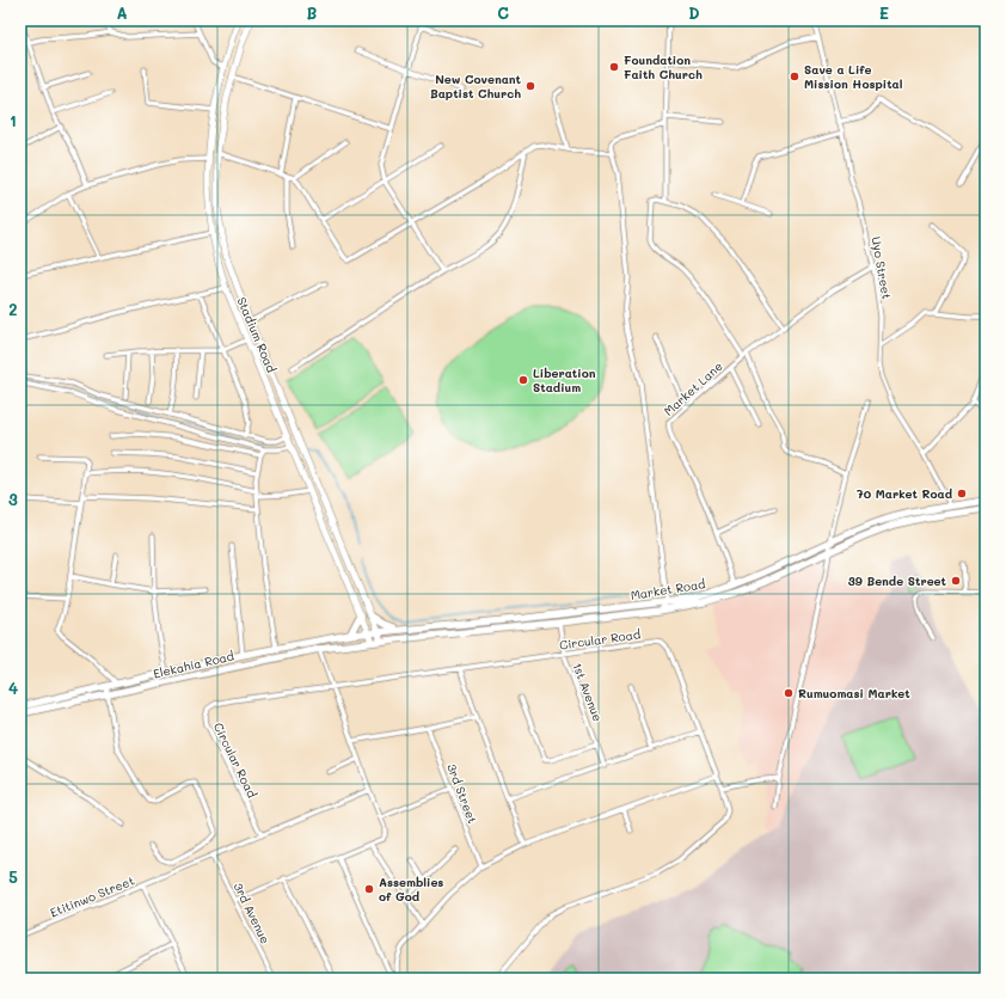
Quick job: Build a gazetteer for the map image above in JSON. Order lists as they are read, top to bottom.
{
  "streets": {
    "main road": ["Stadium Road", "Market Road", "Elekahia Road"],
    "street": [
      "Uyo Street",
      "Market Lane",
      "Circular Road",
      "1st Avenue",
      "3rd Street",
      "Etitinwo Street",
      "3rd Avenue"
    ]
  },
  "crossings": [
    ["Uyo Street", "Market Lane"],
    ["Uyo Street", "Market Road"],
    ["Stadium Road", "Market Road"],
    ["Stadium Road", "Elekahia Road"],
    ["Market Lane", "Market Road"],
    ["Market Road", "Elekahia Road"],
    ["Market Road", "1st Avenue"],
    ["Circular Road", "1st Avenue"],
    ["Circular Road", "Etitinwo Street"],
    ["Etitinwo Street", "3rd Avenue"]
  ],
  "places": [
    "Foundation Faith Church",
    "Save a Life Mission Hospital",
    "New Covenant Baptist Church",
    "Liberation Stadium",
    "70 Market Road",
    "39 Bende Street",
    "Rumuomasi Market",
    "Assemblies of God"
  ],
  "grid": {
    "columns": [
      "A",
      "B",
      "C",
      "D",
      "E"
    ],
    "rows": [
      "1",
      "2",
      "3",
      "4",
      "5"
    ]
  }
}
